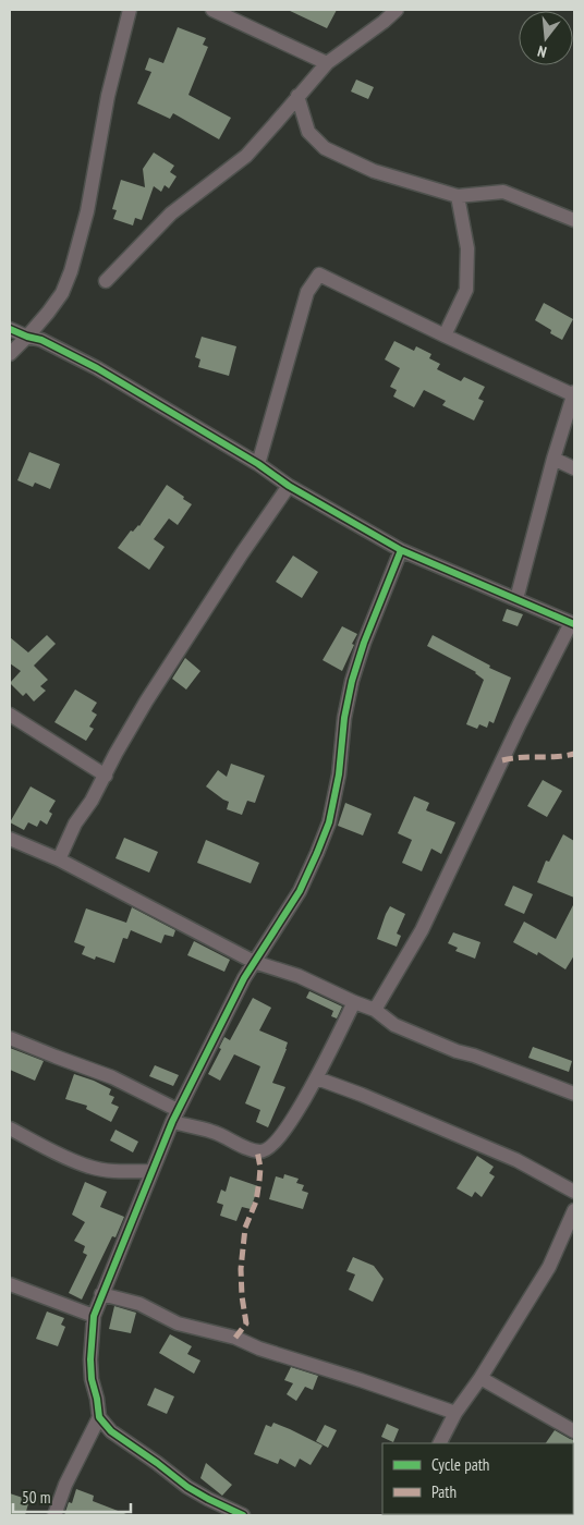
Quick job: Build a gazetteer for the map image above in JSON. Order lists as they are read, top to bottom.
{
  "legend": ["Cycle path", "Path"],
  "scale_bar": "50 m",
  "north": "bottom"
}
